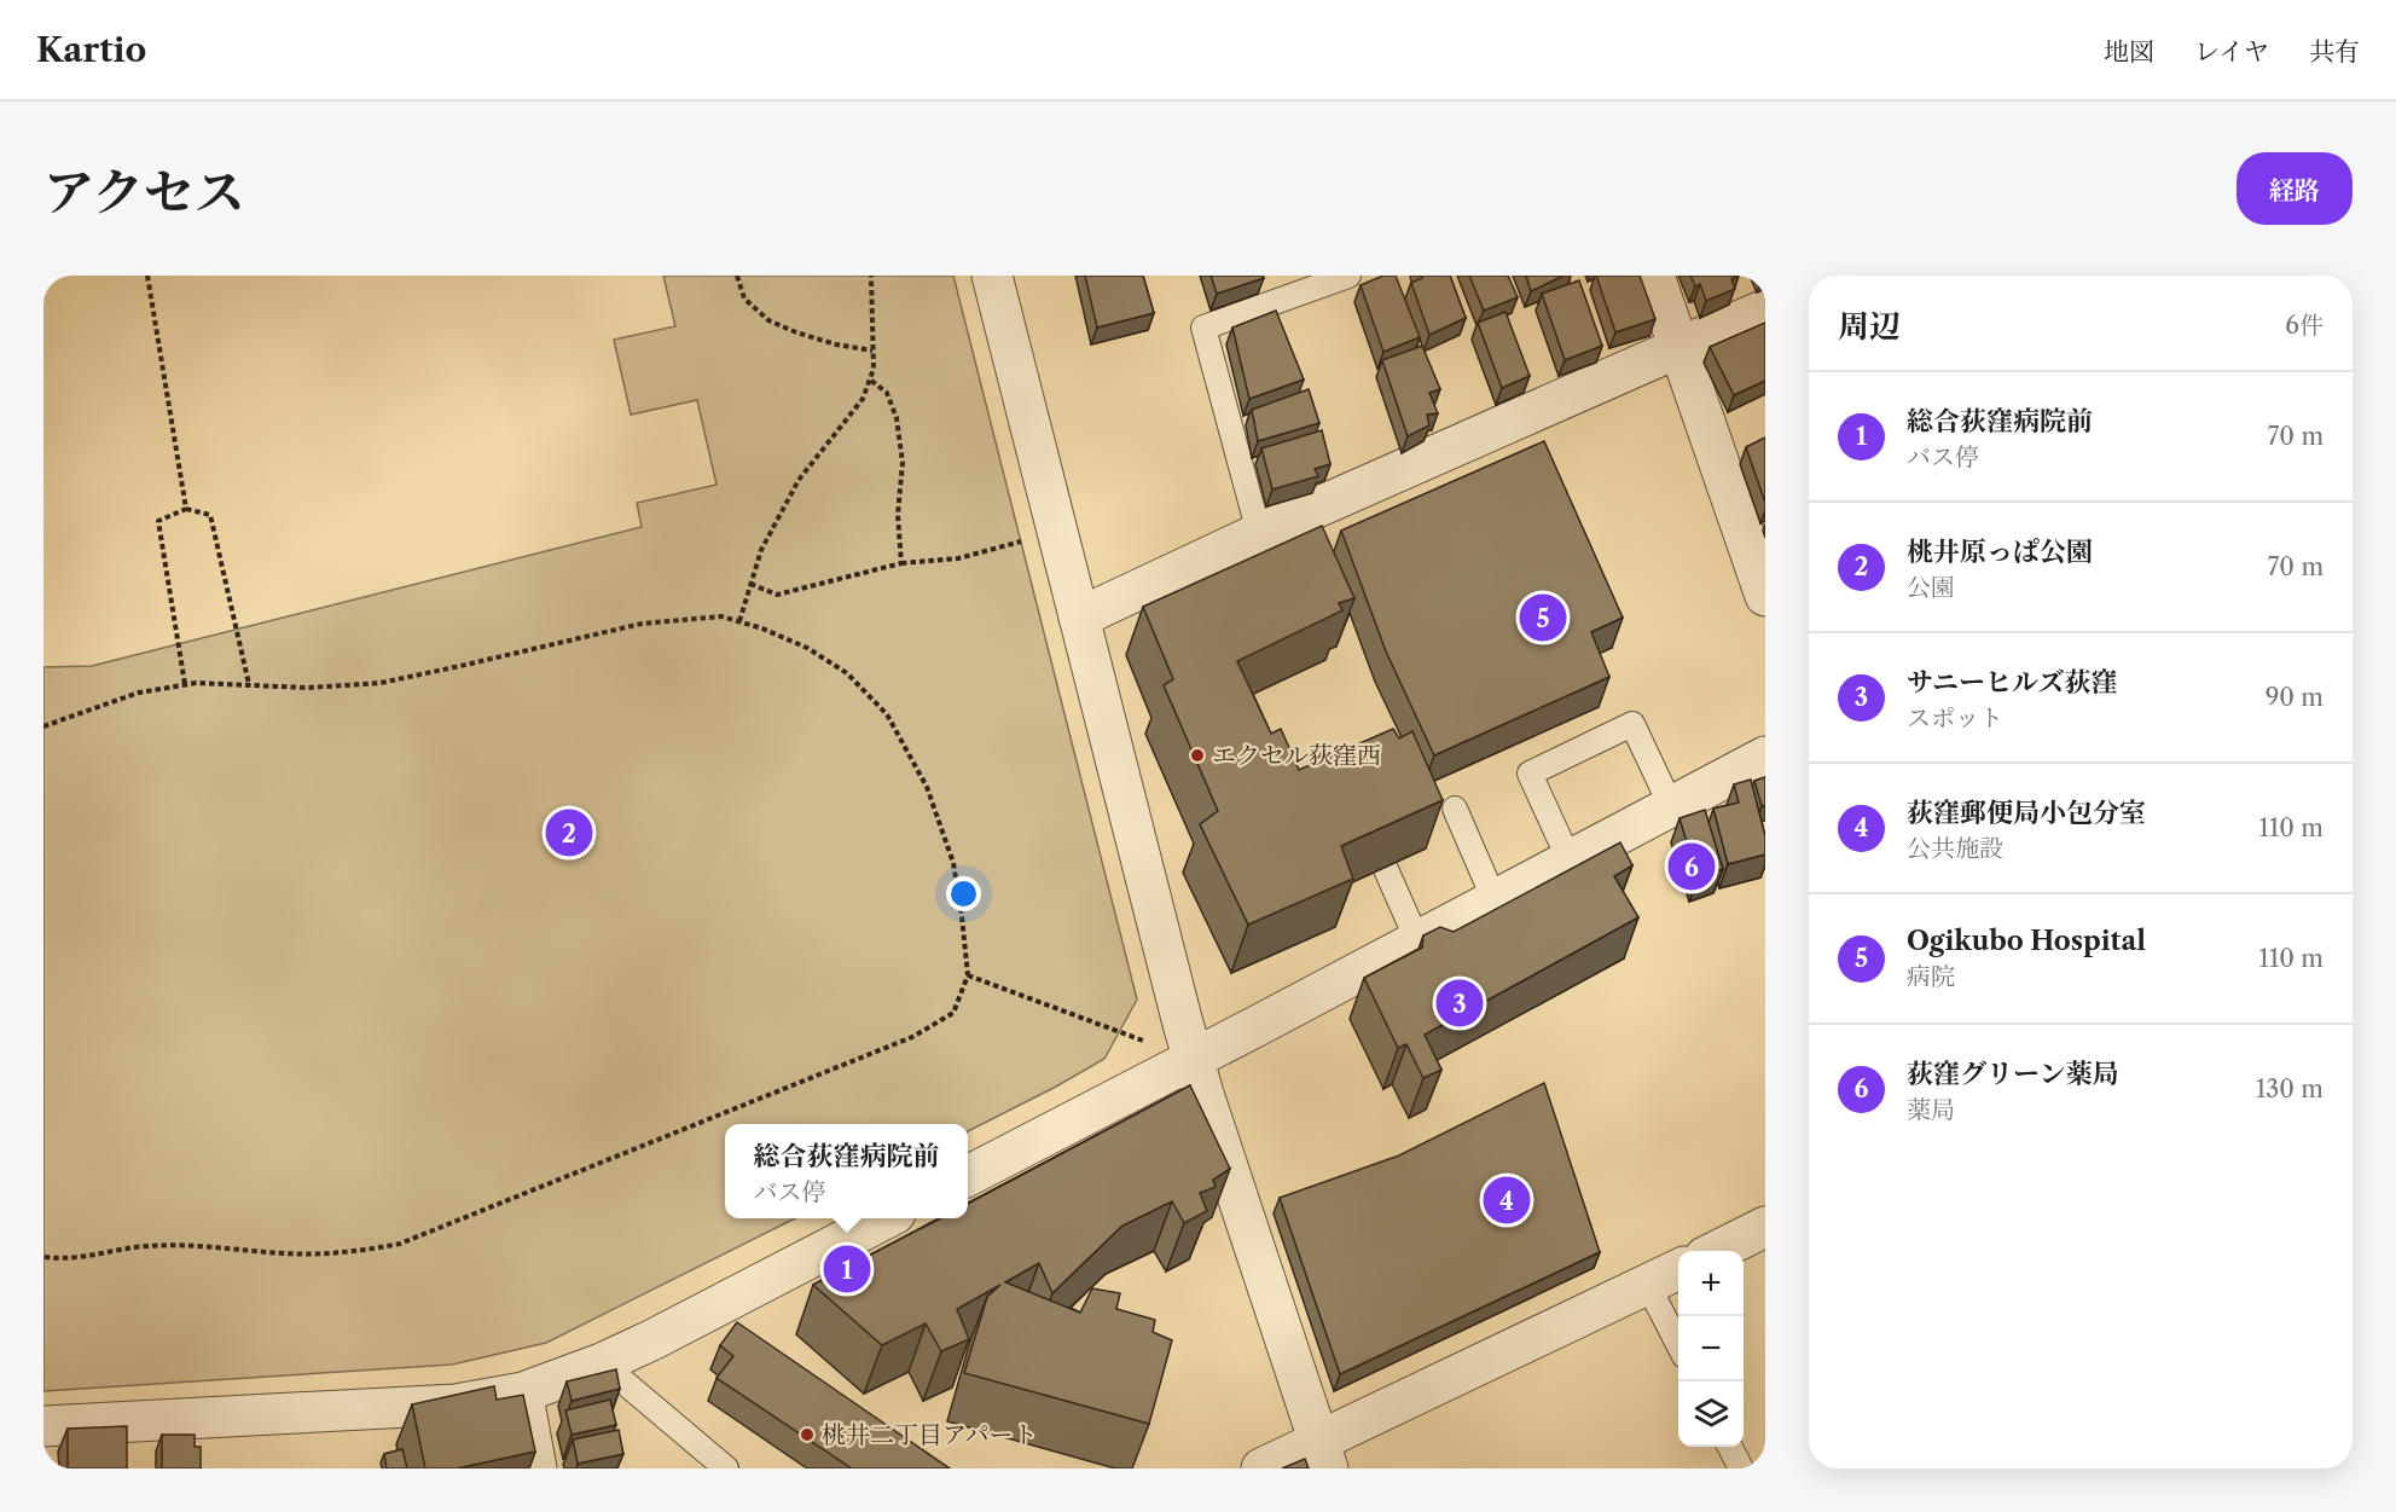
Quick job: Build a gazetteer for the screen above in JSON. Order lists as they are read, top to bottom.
{
  "places": ["エクセル荻窪西", "桃井二丁目アパート"],
  "page": {
    "header": "Kartio",
    "nav": ["地図", "レイヤ", "共有"],
    "title": "アクセス",
    "buttons": "経路",
    "heading": ["周辺", "6件"],
    "list": [
      {
        "mark": "1",
        "name": "総合荻窪病院前",
        "note": "バス停",
        "value": "70 m"
      },
      {
        "mark": "2",
        "name": "桃井原っぱ公園",
        "note": "公園",
        "value": "70 m"
      },
      {
        "mark": "3",
        "name": "サニーヒルズ荻窪",
        "note": "スポット",
        "value": "90 m"
      },
      {
        "mark": "4",
        "name": "荻窪郵便局小包分室",
        "note": "公共施設",
        "value": "110 m"
      },
      {
        "mark": "5",
        "name": "Ogikubo Hospital",
        "note": "病院",
        "value": "110 m"
      },
      {
        "mark": "6",
        "name": "荻窪グリーン薬局",
        "note": "薬局",
        "value": "130 m"
      }
    ],
    "pins": [
      "5",
      "2",
      "6",
      "3",
      "4",
      "1"
    ],
    "popup": ["総合荻窪病院前", "バス停"],
    "map_buttons": ["+", "−"]
  }
}
